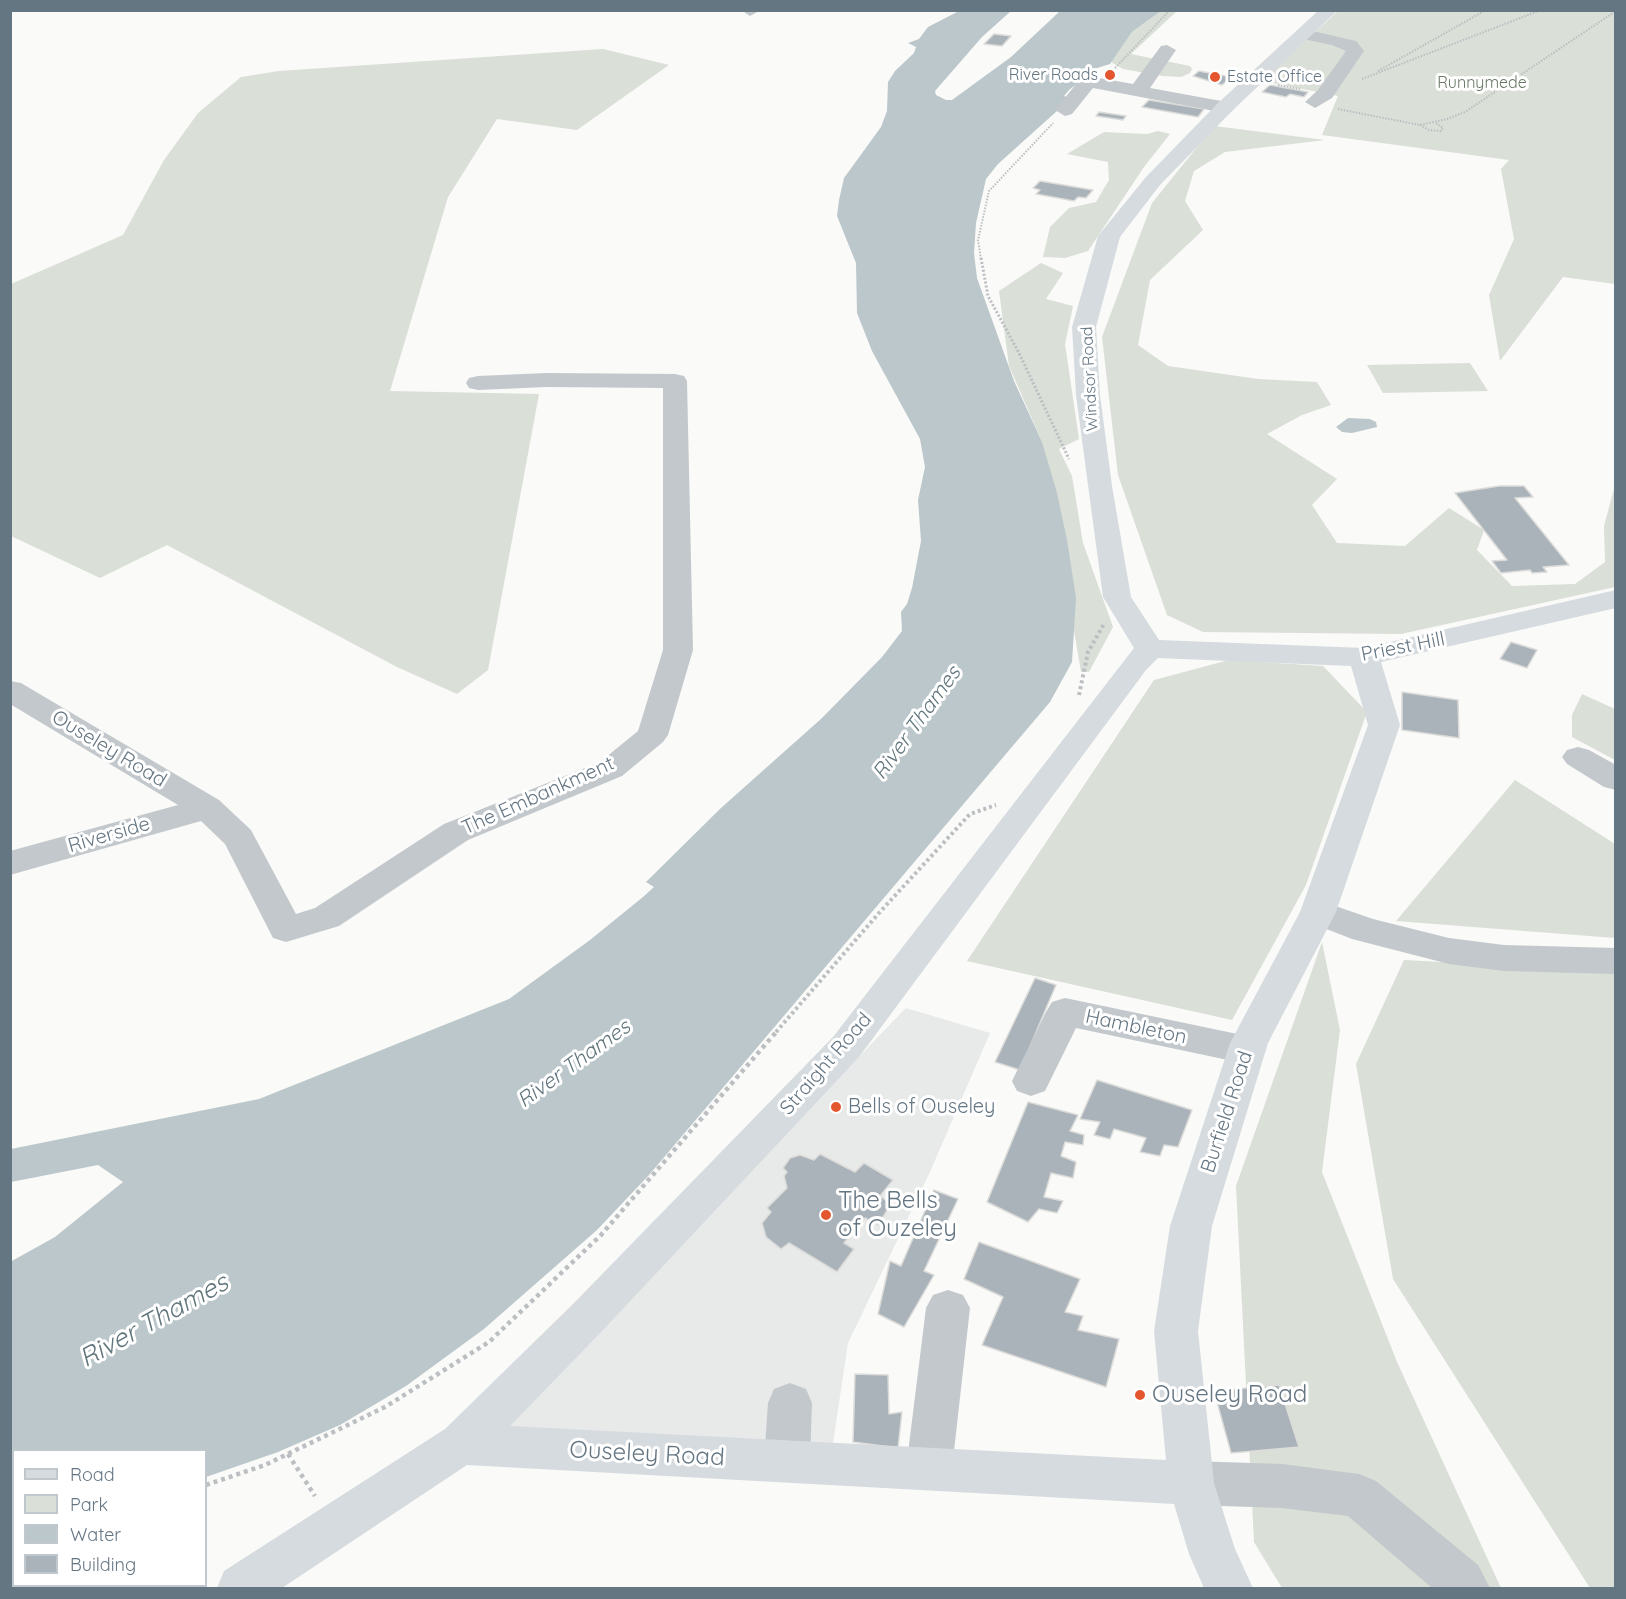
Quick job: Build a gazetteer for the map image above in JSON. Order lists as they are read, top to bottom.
{
  "streets": {
    "main road": [
      "Windsor Road",
      "Priest Hill",
      "Ouseley Road",
      "Straight Road",
      "Burfield Road"
    ],
    "street": ["The Embankment", "Riverside", "Hambleton"]
  },
  "crossings": [
    ["Windsor Road", "Priest Hill"],
    ["Windsor Road", "Straight Road"],
    ["Priest Hill", "Straight Road"],
    ["Priest Hill", "Burfield Road"],
    ["Ouseley Road", "The Embankment"],
    ["Ouseley Road", "Riverside"],
    ["Ouseley Road", "Straight Road"],
    ["Ouseley Road", "Burfield Road"],
    ["The Embankment", "Riverside"],
    ["Hambleton", "Burfield Road"]
  ],
  "water": ["River Thames"],
  "parks": ["Runnymede"],
  "places": [
    "River Roads",
    "Estate Office",
    "Bells of Ouseley",
    "The Bells of Ouzeley",
    "Ouseley Road"
  ],
  "legend": [
    "Road",
    "Park",
    "Water",
    "Building"
  ]
}
